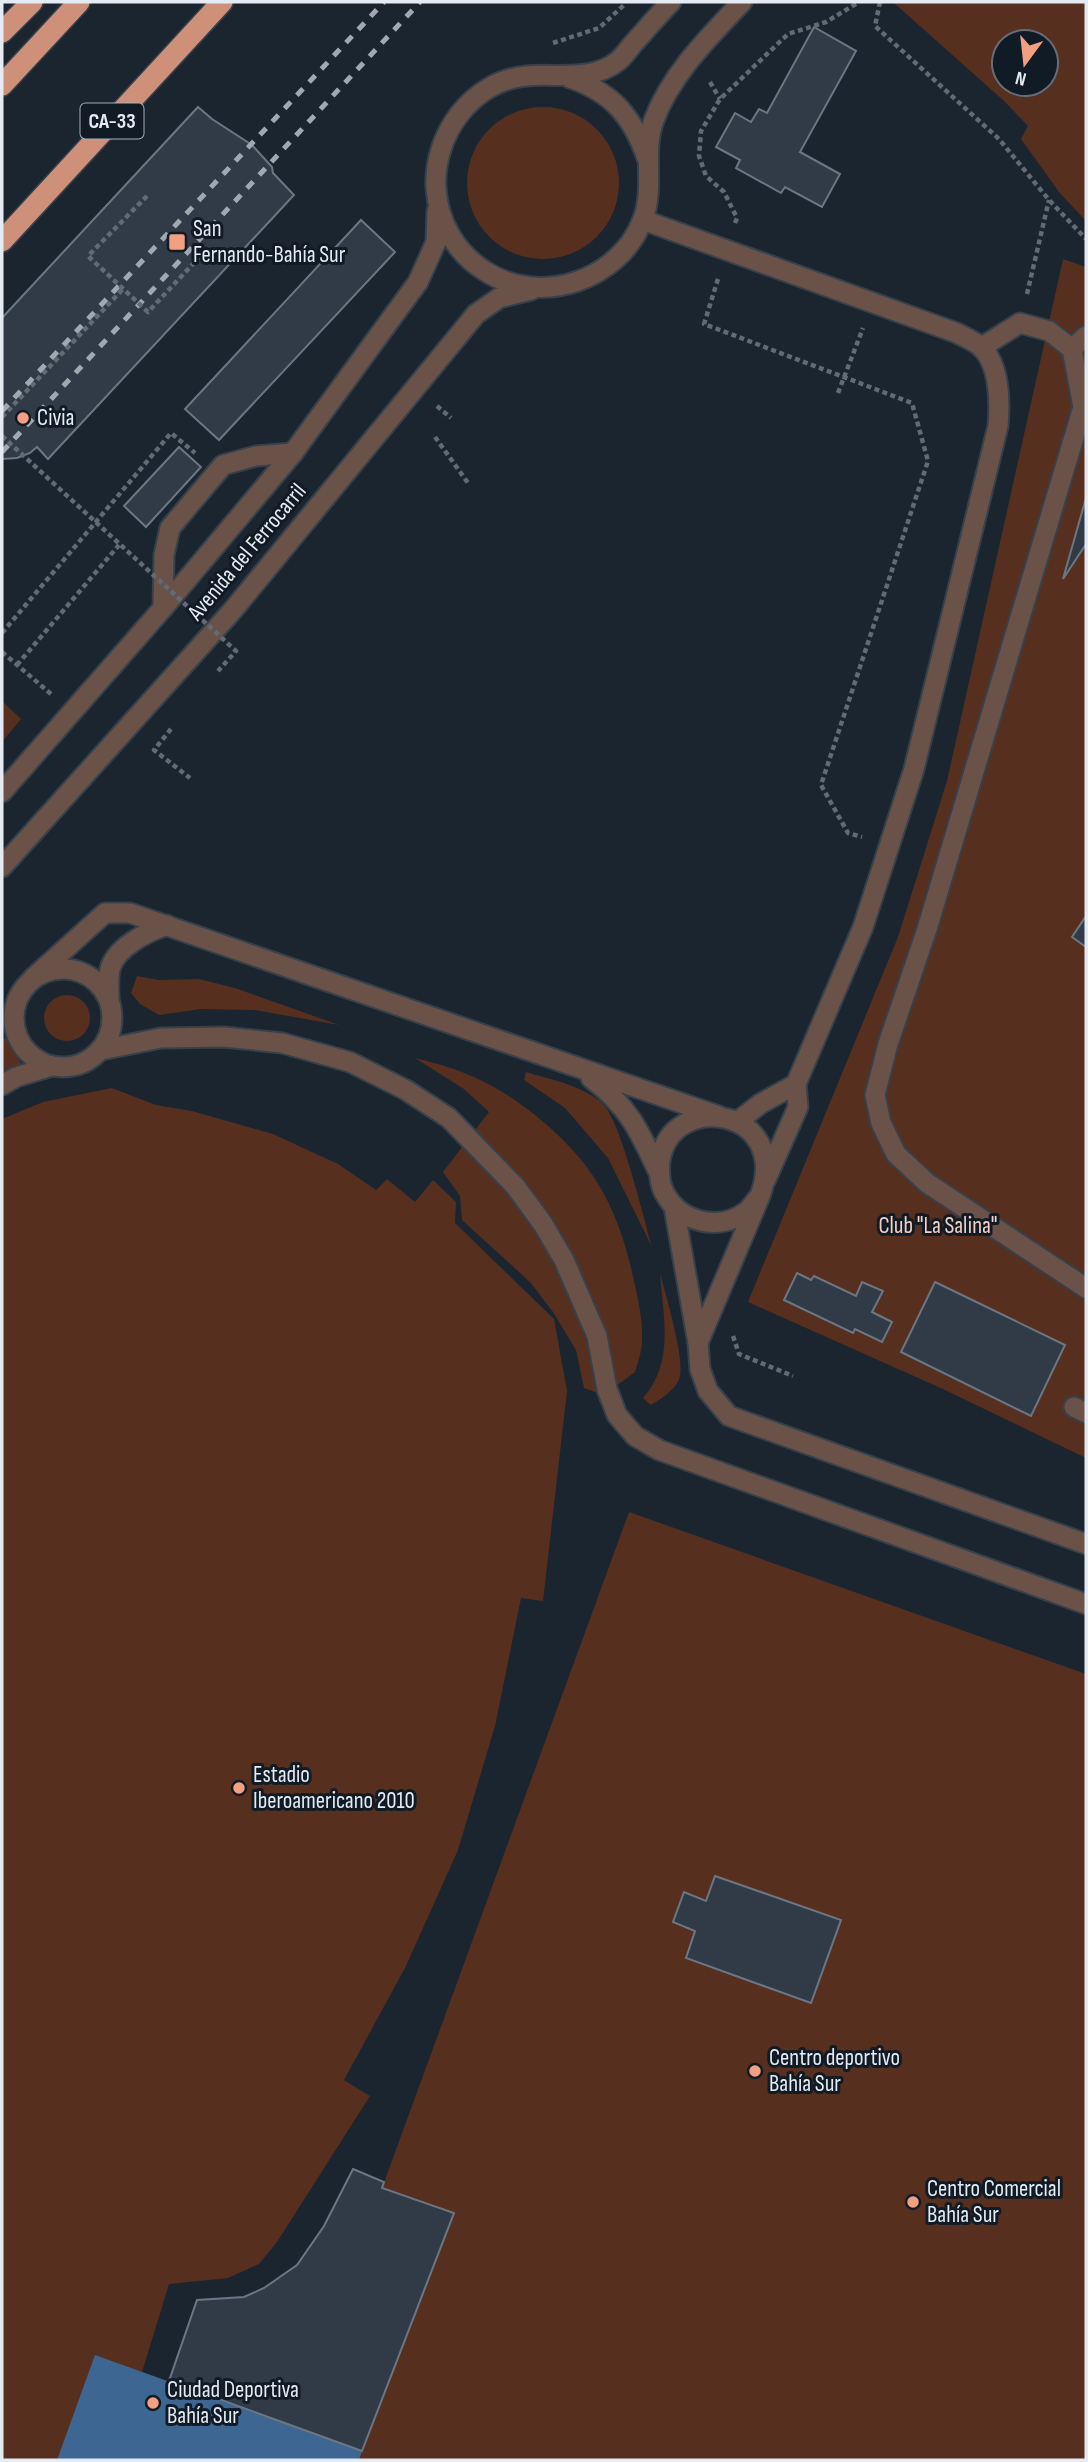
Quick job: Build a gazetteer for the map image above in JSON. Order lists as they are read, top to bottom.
{
  "streets": {
    "highway": ["CA-33"],
    "street": ["Avenida del Ferrocarril"]
  },
  "parks": ["Club \"La Salina\""],
  "places": {
    "transit": ["San Fernando-Bahía Sur"],
    "other": [
      "Civia",
      "Estadio Iberoamericano 2010",
      "Centro deportivo Bahía Sur",
      "Centro Comercial Bahía Sur",
      "Ciudad Deportiva Bahía Sur"
    ]
  },
  "north": "bottom"
}
